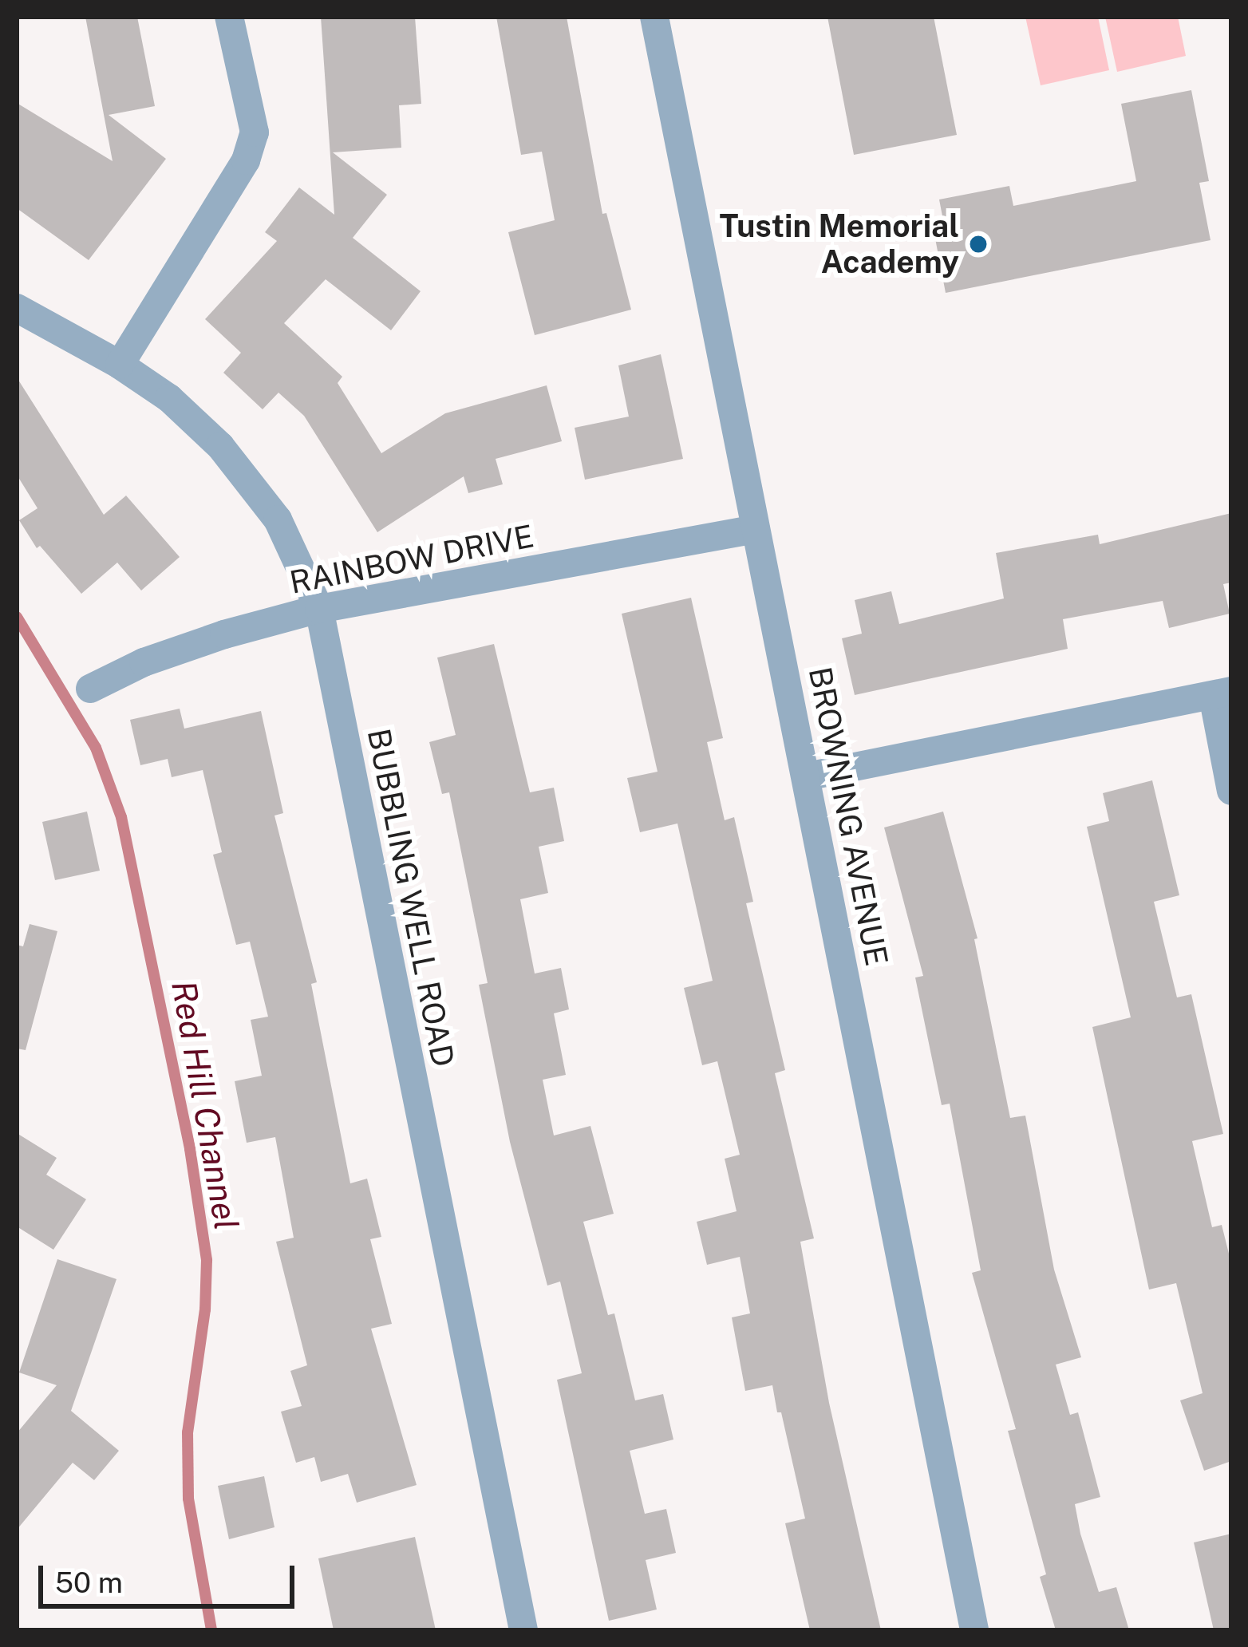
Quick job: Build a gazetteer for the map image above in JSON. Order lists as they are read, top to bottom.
{
  "streets": {
    "street": ["RAINBOW DRIVE", "BROWNING AVENUE", "BUBBLING WELL ROAD"]
  },
  "crossings": [
    ["RAINBOW DRIVE", "BROWNING AVENUE"],
    ["RAINBOW DRIVE", "BUBBLING WELL ROAD"]
  ],
  "water": ["Red Hill Channel"],
  "places": ["Tustin Memorial Academy"],
  "scale_bar": "50 m"
}
